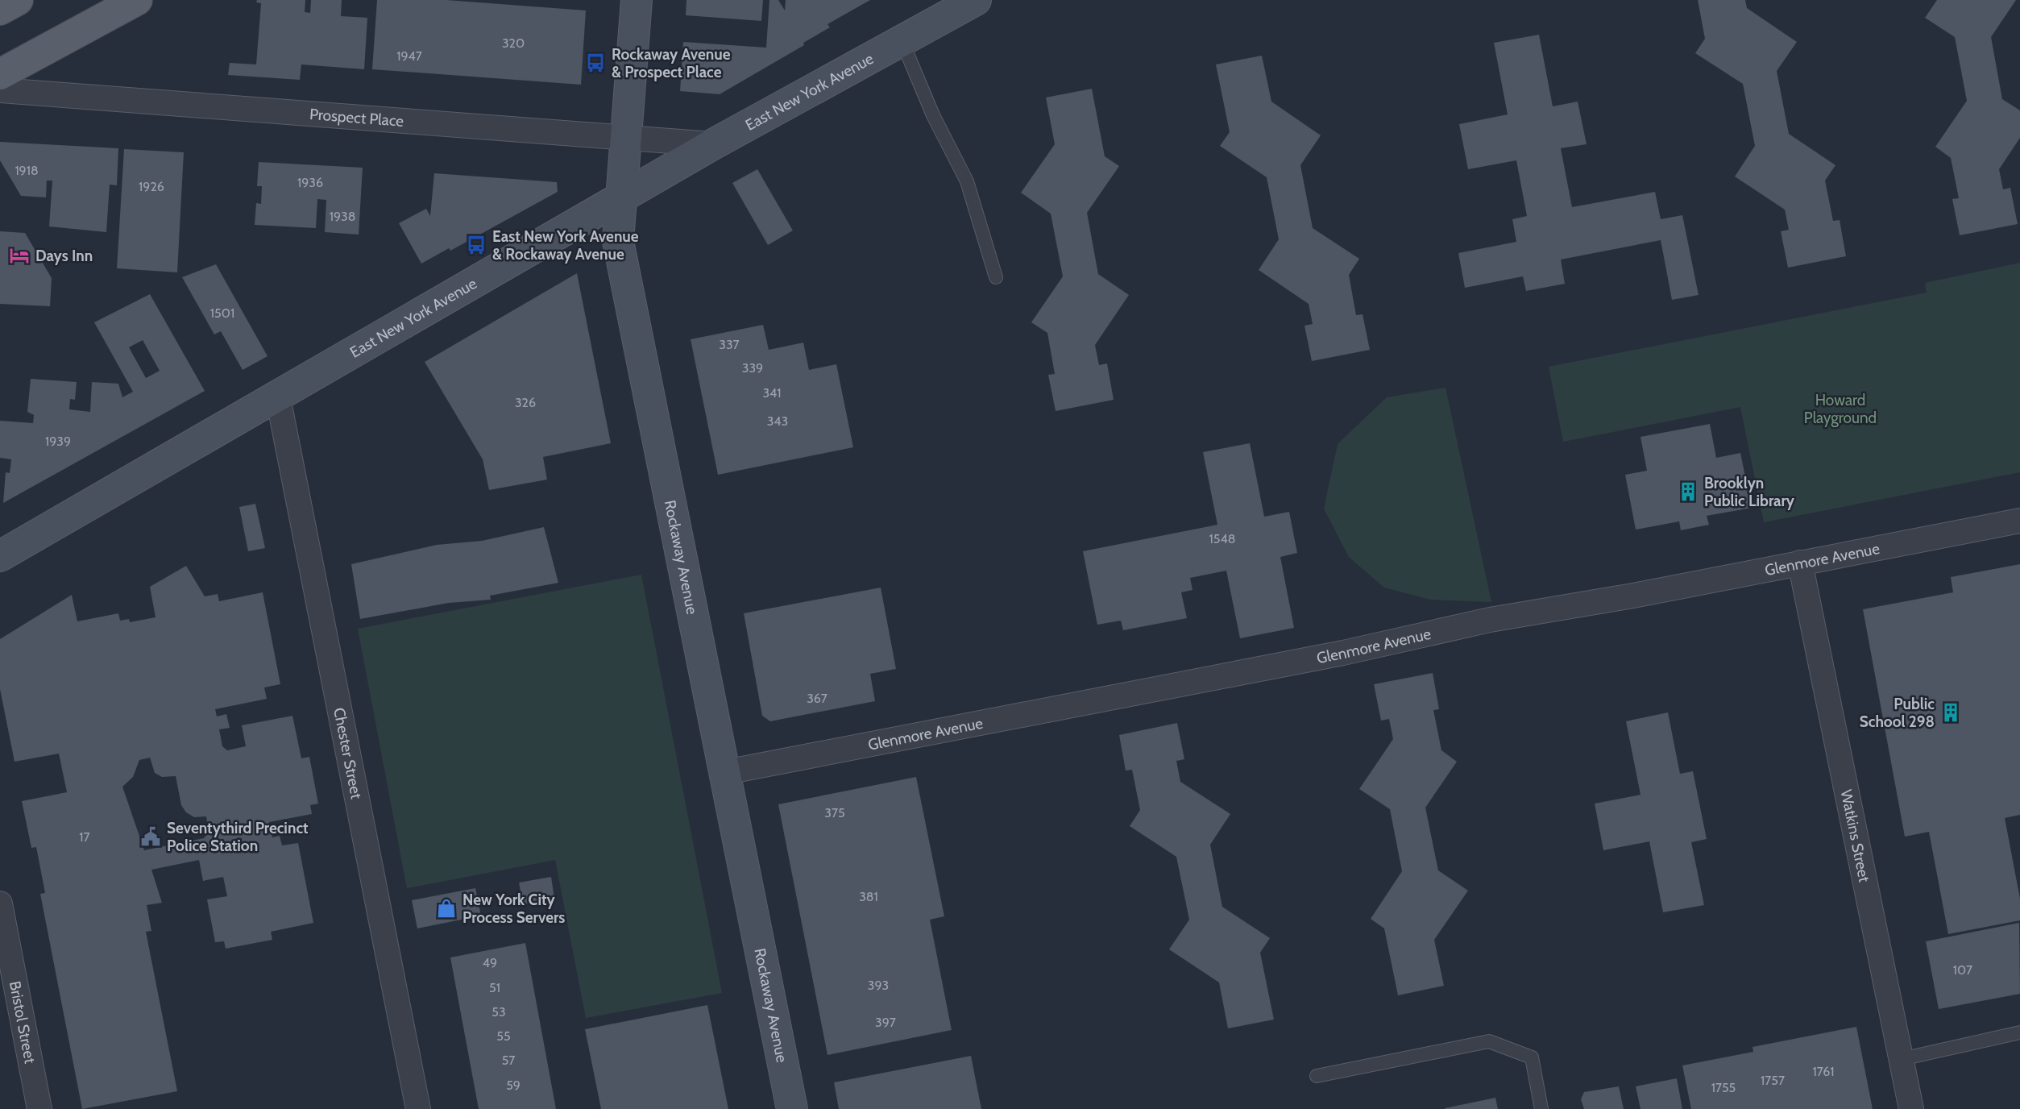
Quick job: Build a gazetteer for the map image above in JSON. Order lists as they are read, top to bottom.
{
  "streets": {
    "main road": ["East New York Avenue", "Rockaway Avenue"],
    "street": [
      "Prospect Place",
      "Glenmore Avenue",
      "Chester Street",
      "Watkins Street",
      "Bristol Street"
    ]
  },
  "crossings": [
    ["East New York Avenue", "Prospect Place"],
    ["East New York Avenue", "Rockaway Avenue"],
    ["East New York Avenue", "Chester Street"],
    ["Prospect Place", "Rockaway Avenue"],
    ["Rockaway Avenue", "Glenmore Avenue"],
    ["Glenmore Avenue", "Watkins Street"]
  ],
  "parks": ["Howard Playground"],
  "places": {
    "bus stop": ["Rockaway Avenue & Prospect Place", "East New York Avenue & Rockaway Avenue"],
    "hotel": ["Days Inn"],
    "building": ["Brooklyn Public Library", "Public School 298"],
    "public building": ["Seventythird Precinct Police Station"],
    "shop": ["New York City Process Servers"]
  },
  "house_numbers": [
    "320",
    "1947",
    "1918",
    "1936",
    "1926",
    "1938",
    "1501",
    "337",
    "339",
    "341",
    "326",
    "343",
    "1939",
    "1548",
    "367",
    "375",
    "17",
    "381",
    "49",
    "107",
    "393",
    "51",
    "53",
    "397",
    "55",
    "57",
    "1761",
    "1757",
    "59",
    "1755"
  ]
}
